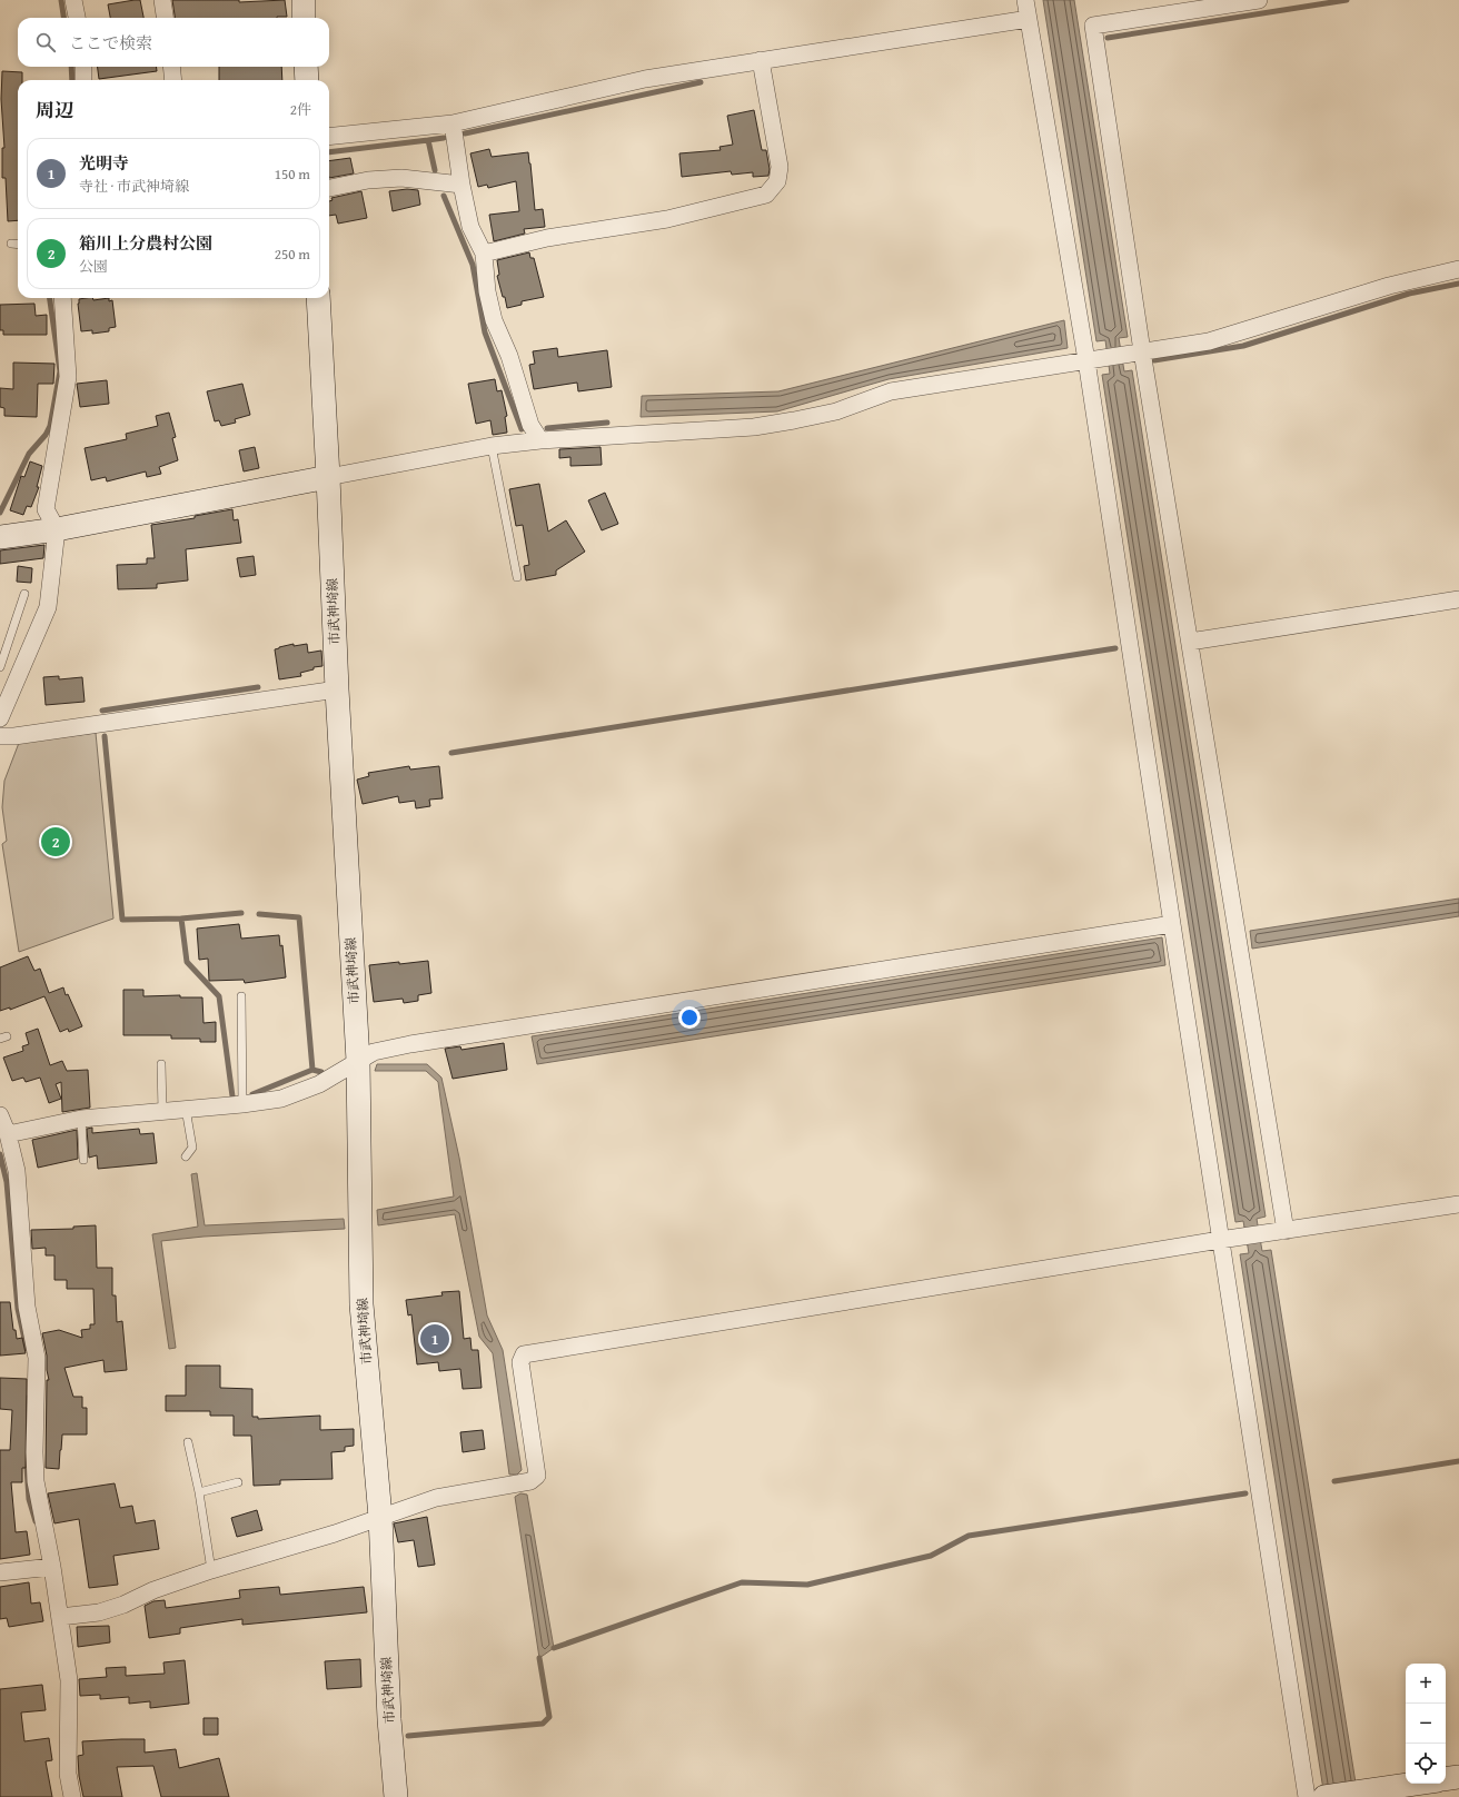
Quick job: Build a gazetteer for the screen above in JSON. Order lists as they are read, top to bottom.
{
  "streets": {
    "main road": ["市武神埼線"]
  },
  "page": {
    "search": "ここで検索",
    "heading": ["周辺", "2件"],
    "list": [
      {
        "mark": "1",
        "name": "光明寺",
        "note": "寺社 · 市武神埼線",
        "value": "150 m"
      },
      {
        "mark": "2",
        "name": "箱川上分農村公園",
        "note": "公園",
        "value": "250 m"
      }
    ],
    "pins": ["2", "1"],
    "map_buttons": ["+", "−"]
  }
}
